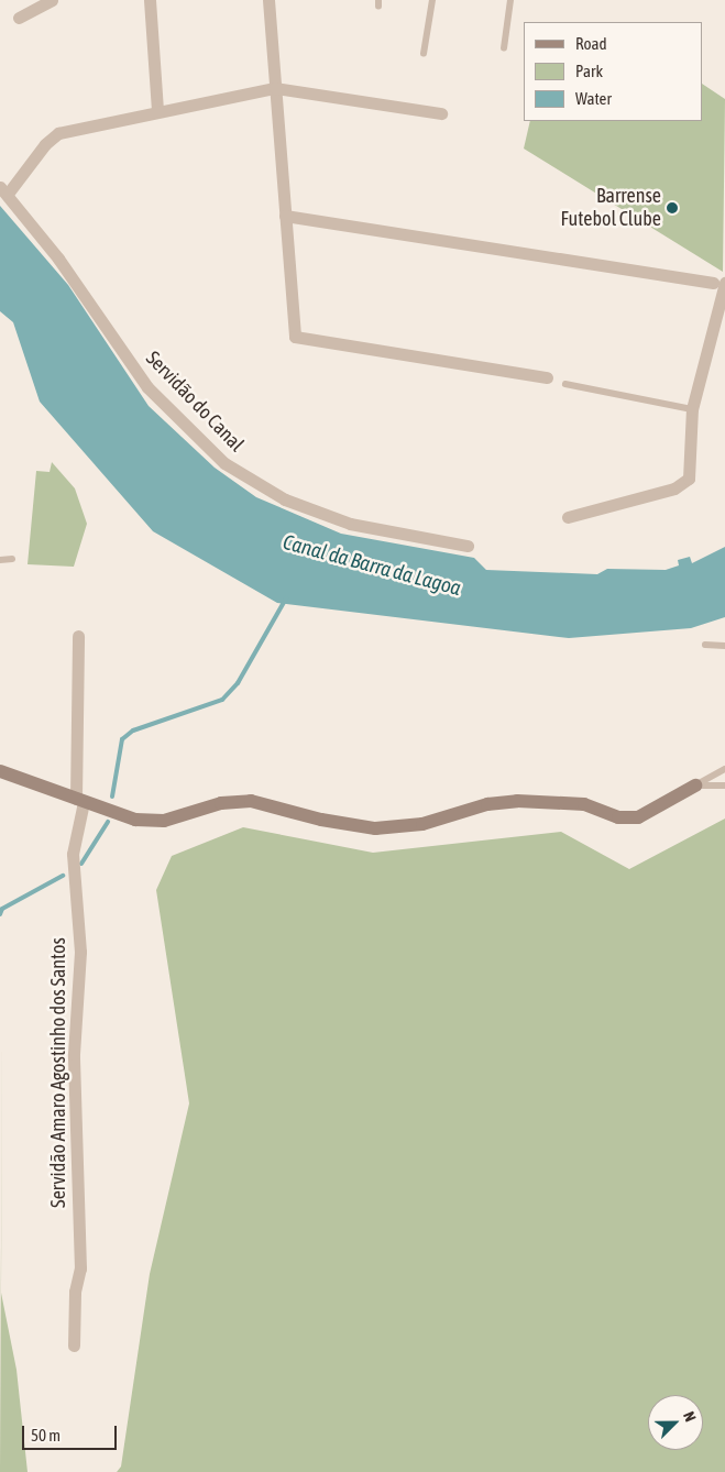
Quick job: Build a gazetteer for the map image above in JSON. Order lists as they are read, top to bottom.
{
  "streets": {
    "street": ["Servidão do Canal", "Servidão Amaro Agostinho dos Santos"]
  },
  "water": ["Canal da Barra da Lagoa"],
  "places": ["Barrense Futebol Clube"],
  "legend": ["Road", "Park", "Water"],
  "scale_bar": "50 m",
  "north": "top right"
}
